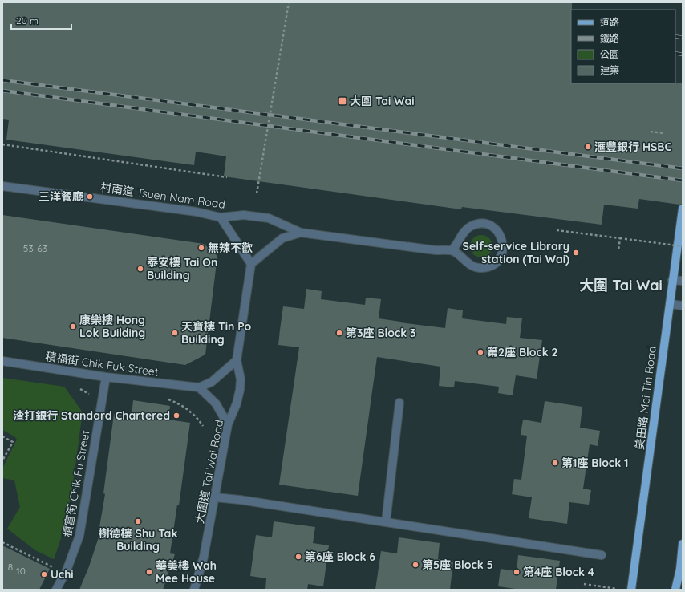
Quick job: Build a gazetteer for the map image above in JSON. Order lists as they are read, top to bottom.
{
  "streets": {
    "main road": ["美田路 Mei Tin Road"],
    "street": [
      "村南道 Tsuen Nam Road",
      "積福街 Chik Fuk Street",
      "大圍道 Tai Wai Road",
      "積富街 Chik Fu Street"
    ]
  },
  "crossings": [
    ["積福街 Chik Fuk Street", "積富街 Chik Fu Street"]
  ],
  "districts": ["大圍 Tai Wai"],
  "places": {
    "transit": ["大圍 Tai Wai"],
    "other": [
      "滙豐銀行 HSBC",
      "三洋餐廳",
      "無辣不歡",
      "Self-service Library station (Tai Wai)",
      "泰安樓 Tai On Building",
      "康樂樓 Hong Lok Building",
      "天寶樓 Tin Po Building",
      "第3座 Block 3",
      "第2座 Block 2",
      "渣打銀行 Standard Chartered",
      "第1座 Block 1",
      "樹德樓 Shu Tak Building",
      "第6座 Block 6",
      "第5座 Block 5",
      "華美樓 Wah Mee House",
      "第4座 Block 4",
      "Uchi"
    ]
  },
  "house_numbers": ["53-63", "8", "10"],
  "legend": [
    "道路",
    "鐵路",
    "公園",
    "建築"
  ],
  "scale_bar": "20 m"
}
